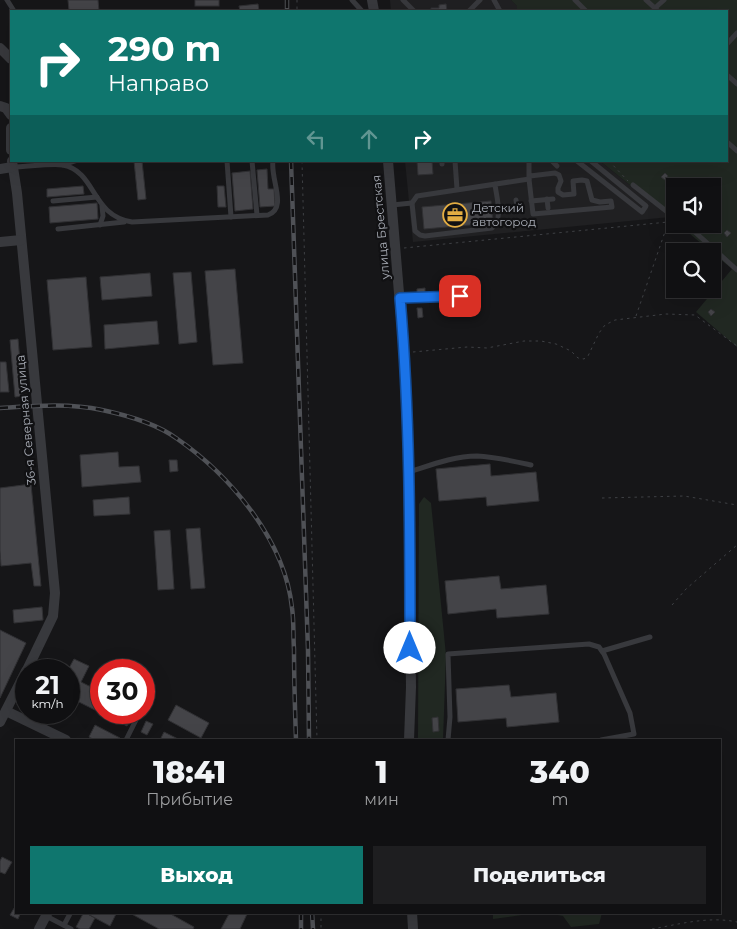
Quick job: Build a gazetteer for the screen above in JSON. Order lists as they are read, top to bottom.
{
  "streets": {
    "street": ["улица Брестская", "36-я Северная улица"]
  },
  "places": {
    "office": ["Детский автогород"]
  },
  "page": {
    "turn": ["290 m", "Направо"],
    "speed": "21 km/h",
    "limit": "30",
    "eta": [
      "18:41",
      "Прибытие",
      "1",
      "мин",
      "340",
      "m"
    ],
    "buttons": ["Выход", "Поделиться"]
  }
}
